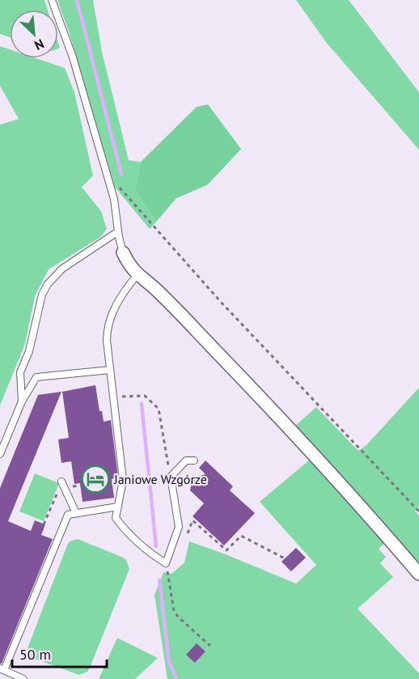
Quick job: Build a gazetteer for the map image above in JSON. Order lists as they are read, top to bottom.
{
  "places": {
    "hotel": ["Janiowe Wzgórze"]
  },
  "scale_bar": "50 m",
  "north": "bottom right"
}
